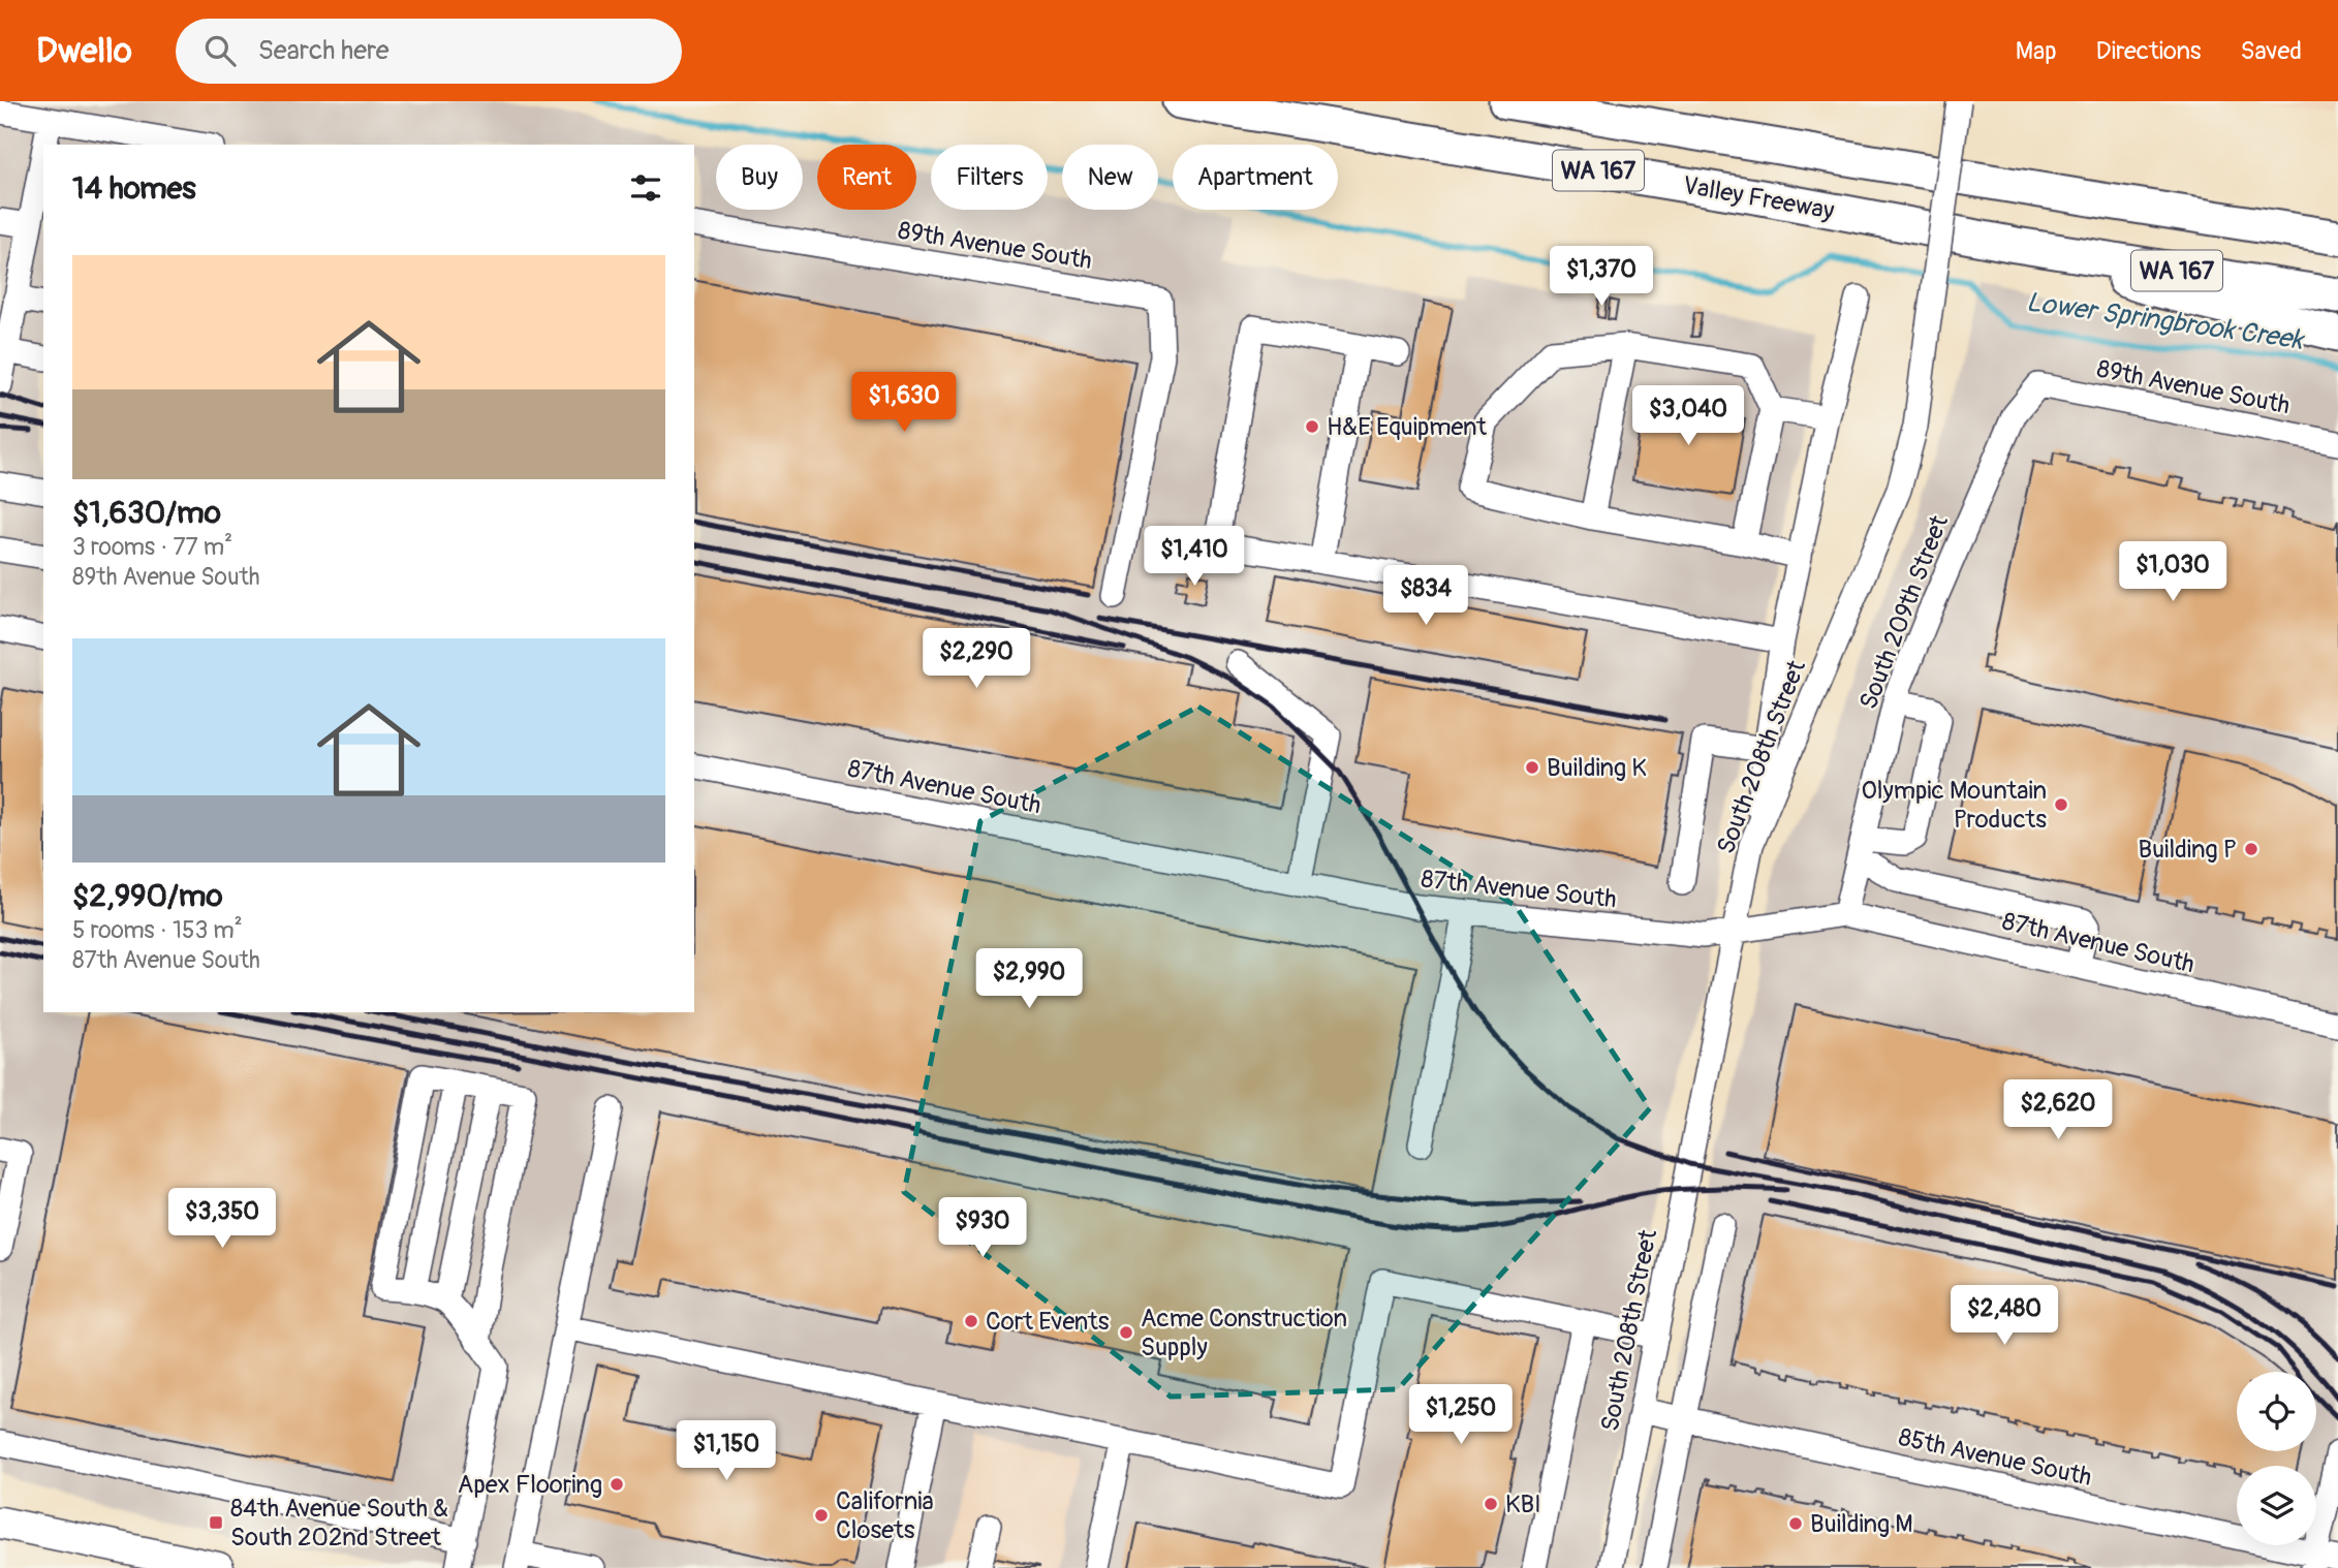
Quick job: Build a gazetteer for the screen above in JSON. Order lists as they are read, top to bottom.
{
  "streets": {
    "highway": ["WA 167", "Valley Freeway"],
    "street": [
      "89th Avenue South",
      "South 209th Street",
      "South 208th Street",
      "87th Avenue South",
      "85th Avenue South"
    ]
  },
  "crossings": [
    ["89th Avenue South", "South 209th Street"],
    ["South 209th Street", "87th Avenue South"],
    ["South 208th Street", "87th Avenue South"],
    ["South 208th Street", "85th Avenue South"]
  ],
  "water": ["Lower Springbrook Creek"],
  "places": {
    "other": [
      "H&E Equipment",
      "Building K",
      "Olympic Mountain Products",
      "Building P",
      "Cort Events",
      "Acme Construction Supply",
      "Apex Flooring",
      "KBI",
      "California Closets",
      "Building M"
    ],
    "transit": ["84th Avenue South & South 202nd Street"]
  },
  "page": {
    "header": "Dwello",
    "search": "Search here",
    "nav": ["Map", "Directions", "Saved"],
    "chip": [
      "Buy",
      "Rent",
      "Filters",
      "New",
      "Apartment"
    ],
    "heading": "14 homes",
    "list": [
      {
        "name": "$1,630/mo",
        "note": "3 rooms · 77 m² · 89th Avenue South"
      },
      {
        "name": "$2,990/mo",
        "note": "5 rooms · 153 m² · 87th Avenue South"
      }
    ],
    "price": [
      "$1,370",
      "$1,630",
      "$3,040",
      "$1,410",
      "$1,030",
      "$834",
      "$2,290",
      "$2,990",
      "$2,620",
      "$3,350",
      "$930",
      "$2,480",
      "$1,250",
      "$1,150"
    ]
  }
}
